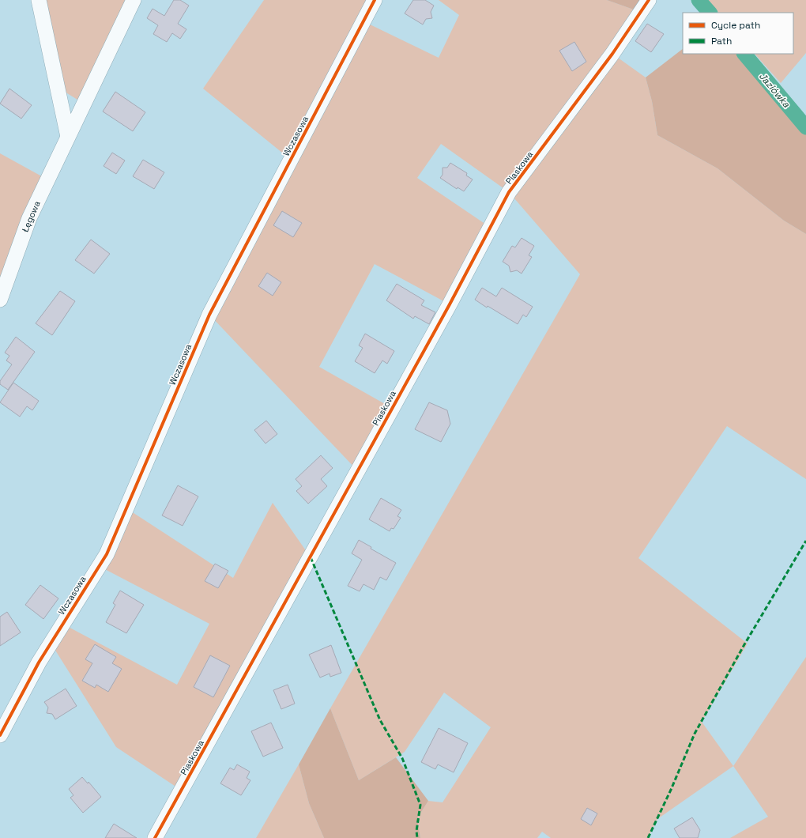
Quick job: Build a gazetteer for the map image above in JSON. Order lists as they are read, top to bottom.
{
  "streets": {
    "street": ["Wczasowa", "Piaskowa", "Łęgowa"]
  },
  "water": ["Jaziówka"],
  "legend": ["Cycle path", "Path"]
}
